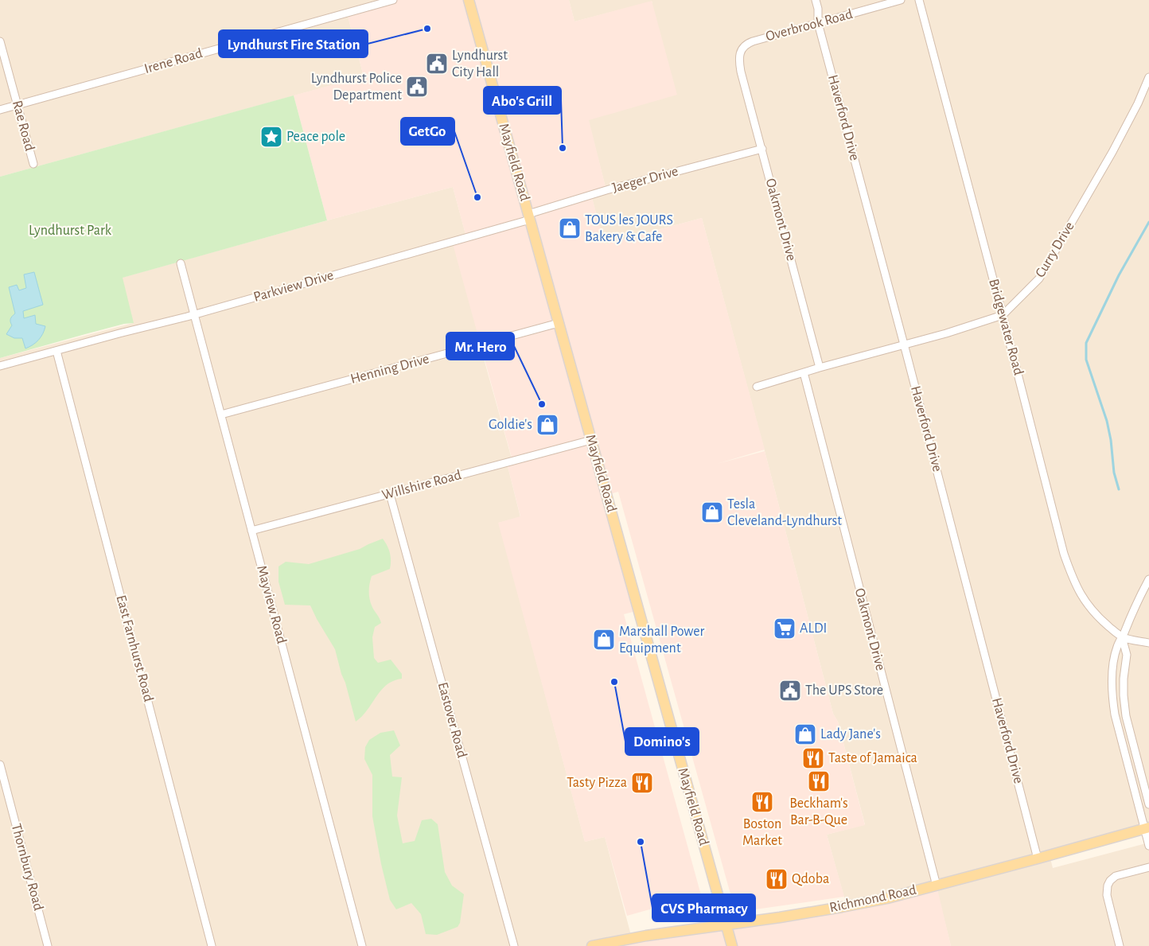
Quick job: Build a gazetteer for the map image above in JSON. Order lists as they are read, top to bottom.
{
  "streets": {
    "main road": ["Mayfield Road", "Richmond Road"],
    "street": [
      "Overbrook Road",
      "Irene Road",
      "Haverford Drive",
      "Rae Road",
      "Jaeger Drive",
      "Oakmont Drive",
      "Curry Drive",
      "Parkview Drive",
      "Bridgewater Road",
      "Henning Drive",
      "Willshire Road",
      "Mayview Road",
      "East Farnhurst Road",
      "Eastover Road",
      "Thornbury Road"
    ]
  },
  "crossings": [
    ["Overbrook Road", "Haverford Drive"],
    ["Overbrook Road", "Oakmont Drive"],
    ["Irene Road", "Rae Road"],
    ["Haverford Drive", "Curry Drive"],
    ["Haverford Drive", "Richmond Road"],
    ["Mayfield Road", "Jaeger Drive"],
    ["Mayfield Road", "Parkview Drive"],
    ["Mayfield Road", "Henning Drive"],
    ["Mayfield Road", "Willshire Road"],
    ["Mayfield Road", "Richmond Road"],
    ["Jaeger Drive", "Oakmont Drive"],
    ["Jaeger Drive", "Parkview Drive"],
    ["Oakmont Drive", "Curry Drive"],
    ["Oakmont Drive", "Richmond Road"],
    ["Curry Drive", "Bridgewater Road"],
    ["Parkview Drive", "Mayview Road"],
    ["Parkview Drive", "East Farnhurst Road"],
    ["Henning Drive", "Mayview Road"],
    ["Willshire Road", "Mayview Road"],
    ["Willshire Road", "Eastover Road"]
  ],
  "parks": ["Lyndhurst Park"],
  "places": {
    "other": [
      "Lyndhurst Fire Station",
      "Abo's Grill",
      "GetGo",
      "Mr. Hero",
      "Domino's",
      "CVS Pharmacy"
    ],
    "public building": ["Lyndhurst City Hall", "Lyndhurst Police Department", "The UPS Store"],
    "place": ["Peace pole"],
    "shop": [
      "TOUS les JOURS Bakery & Cafe",
      "Goldie's",
      "Tesla Cleveland-Lyndhurst",
      "Marshall Power Equipment",
      "Lady Jane's"
    ],
    "supermarket": ["ALDI"],
    "restaurant": [
      "Taste of Jamaica",
      "Beckham's Bar-B-Que",
      "Tasty Pizza",
      "Boston Market",
      "Qdoba"
    ]
  }
}
